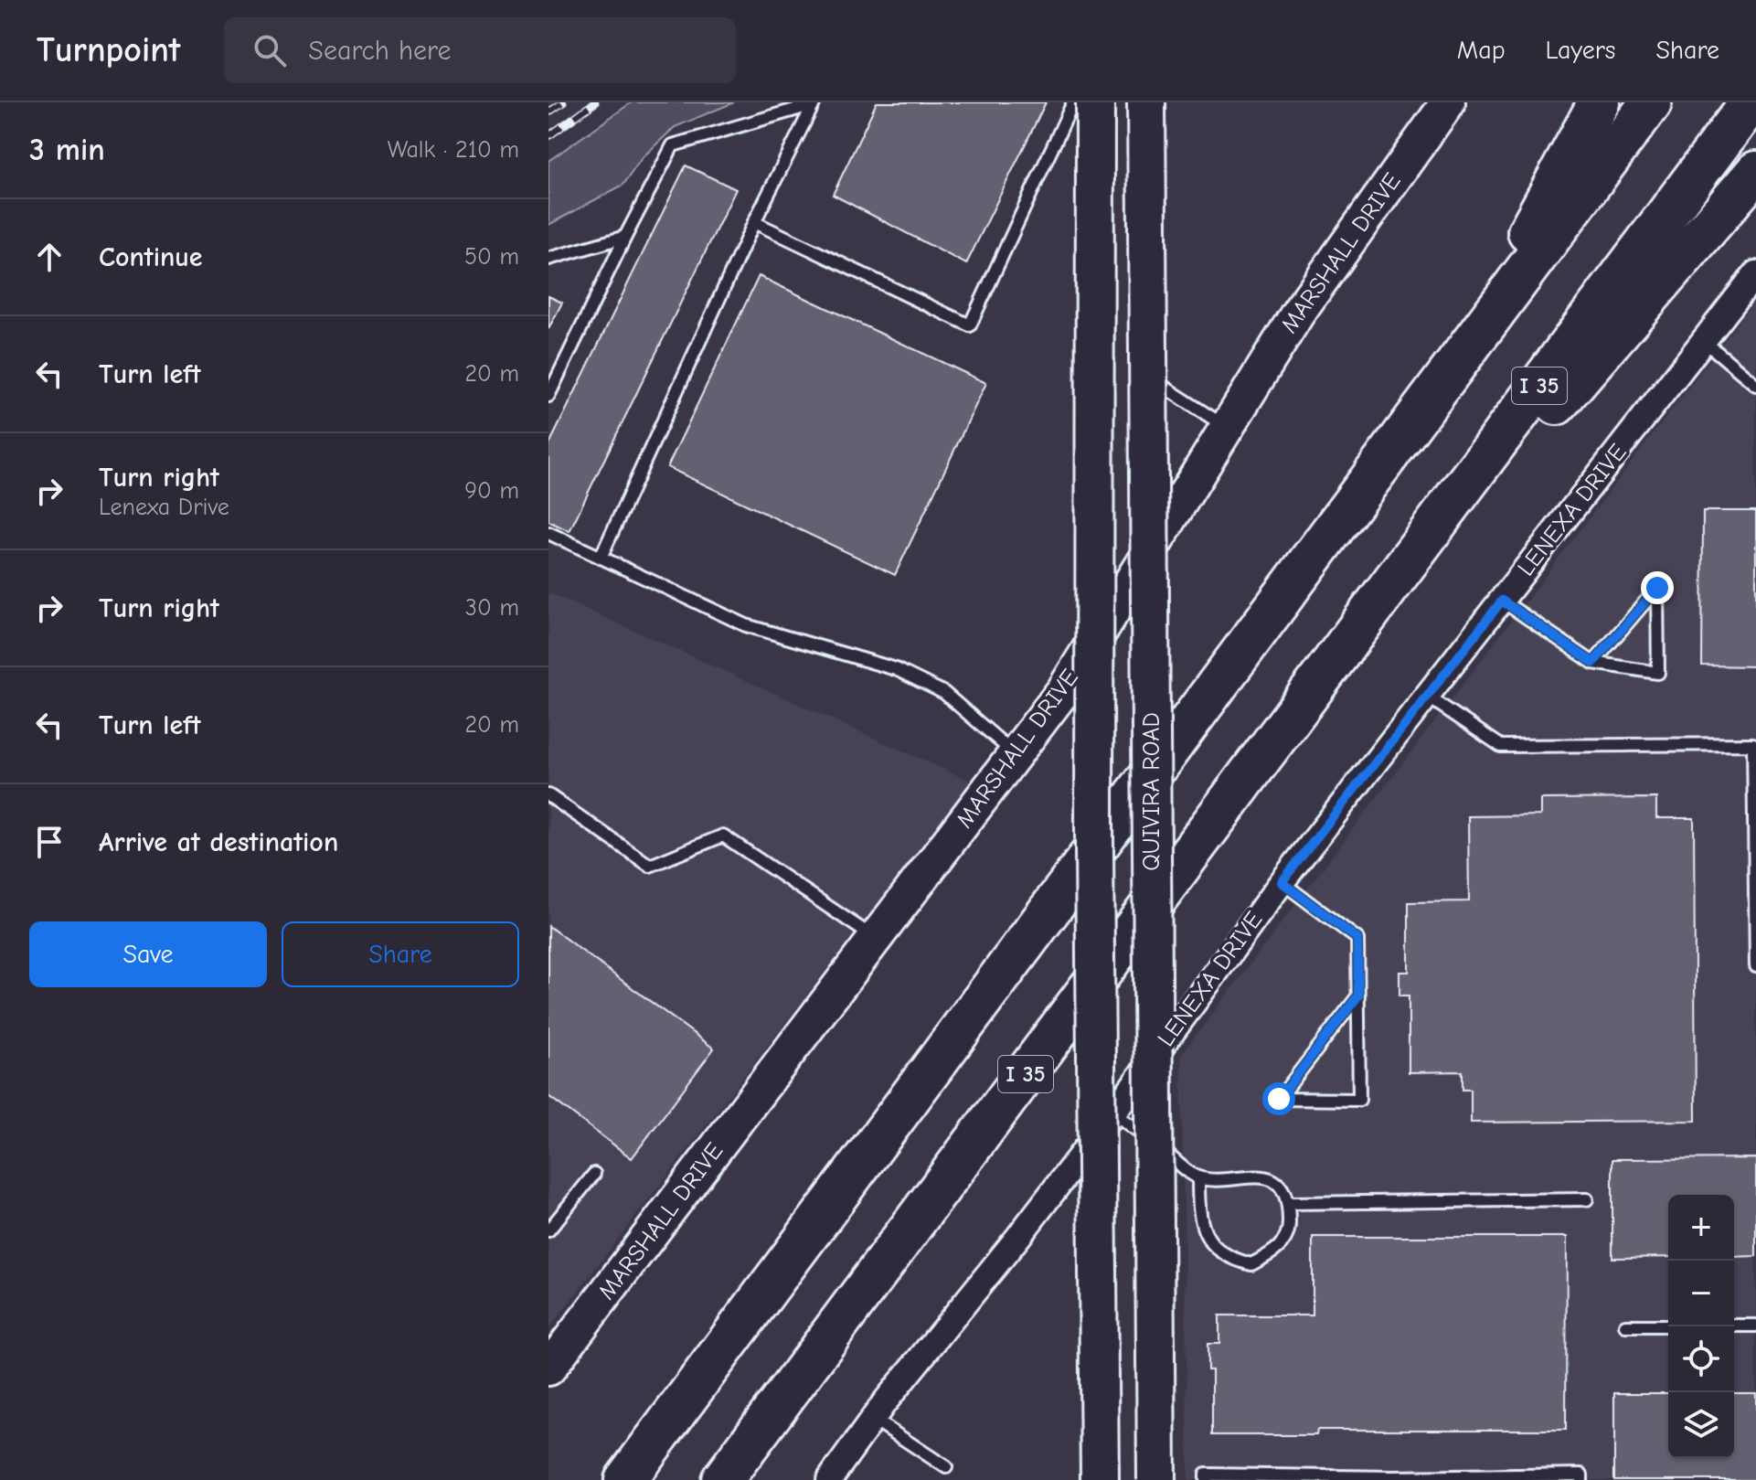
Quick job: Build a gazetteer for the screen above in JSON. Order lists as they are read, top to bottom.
{
  "streets": {
    "highway": ["I 35"],
    "main road": ["QUIVIRA ROAD"],
    "street": ["MARSHALL DRIVE", "LENEXA DRIVE"]
  },
  "page": {
    "header": "Turnpoint",
    "search": "Search here",
    "nav": ["Map", "Layers", "Share"],
    "heading": ["3 min", "Walk · 210 m"],
    "list": [
      ["Continue", "50 m"],
      ["Turn left", "20 m"],
      ["Turn right", "Lenexa Drive", "90 m"],
      ["Turn right", "30 m"],
      ["Turn left", "20 m"],
      "Arrive at destination"
    ],
    "buttons": ["Save", "Share"],
    "map_buttons": ["+", "−"]
  }
}
